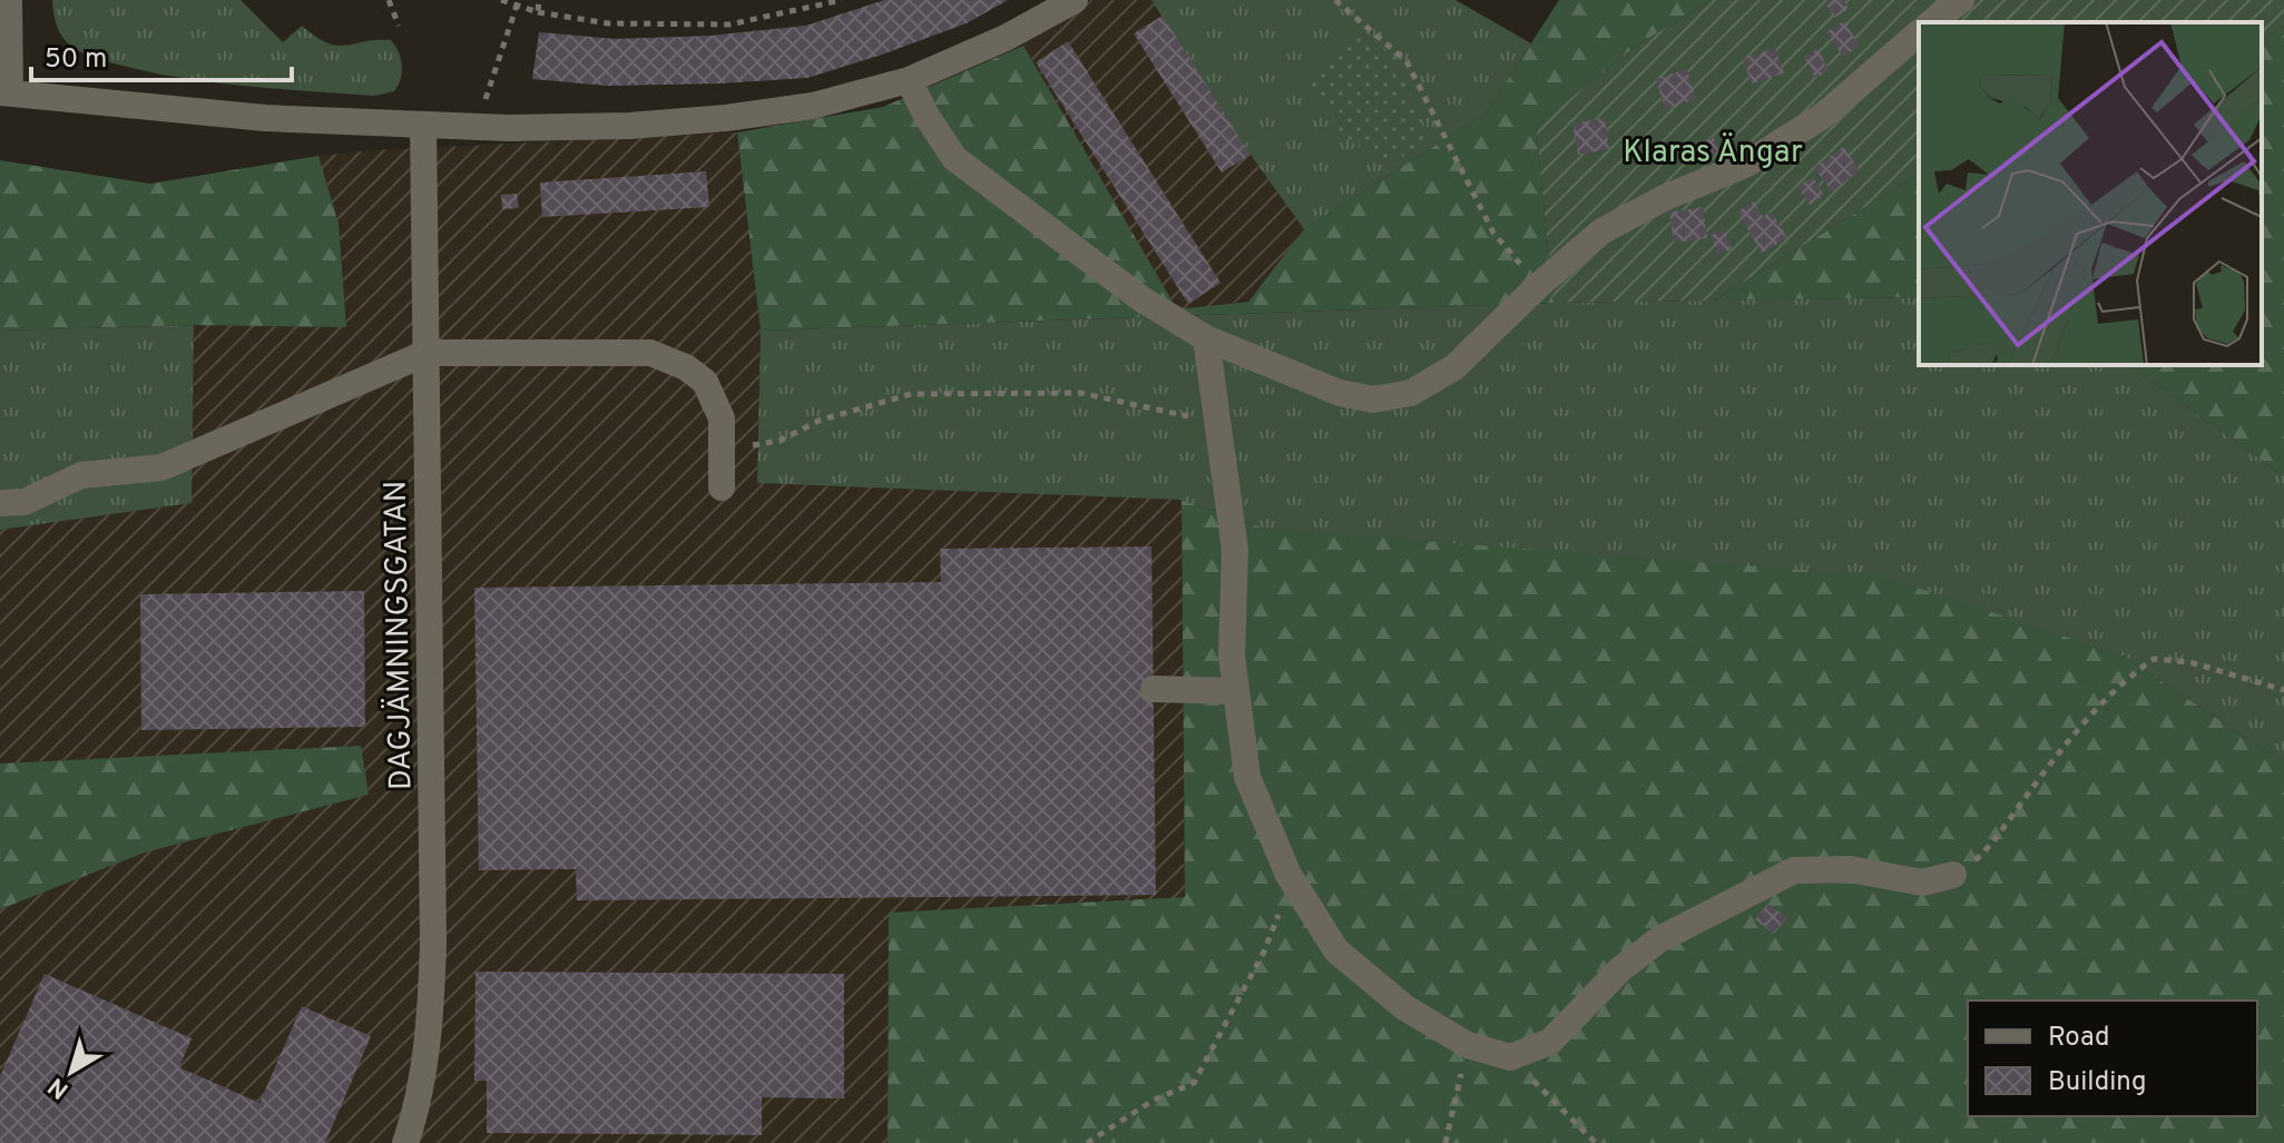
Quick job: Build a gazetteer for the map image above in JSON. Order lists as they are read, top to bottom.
{
  "streets": {
    "street": ["DAGJÄMNINGSGATAN"]
  },
  "parks": ["Klaras Ängar"],
  "legend": ["Road", "Building"],
  "scale_bar": "50 m",
  "north": "bottom left"
}
